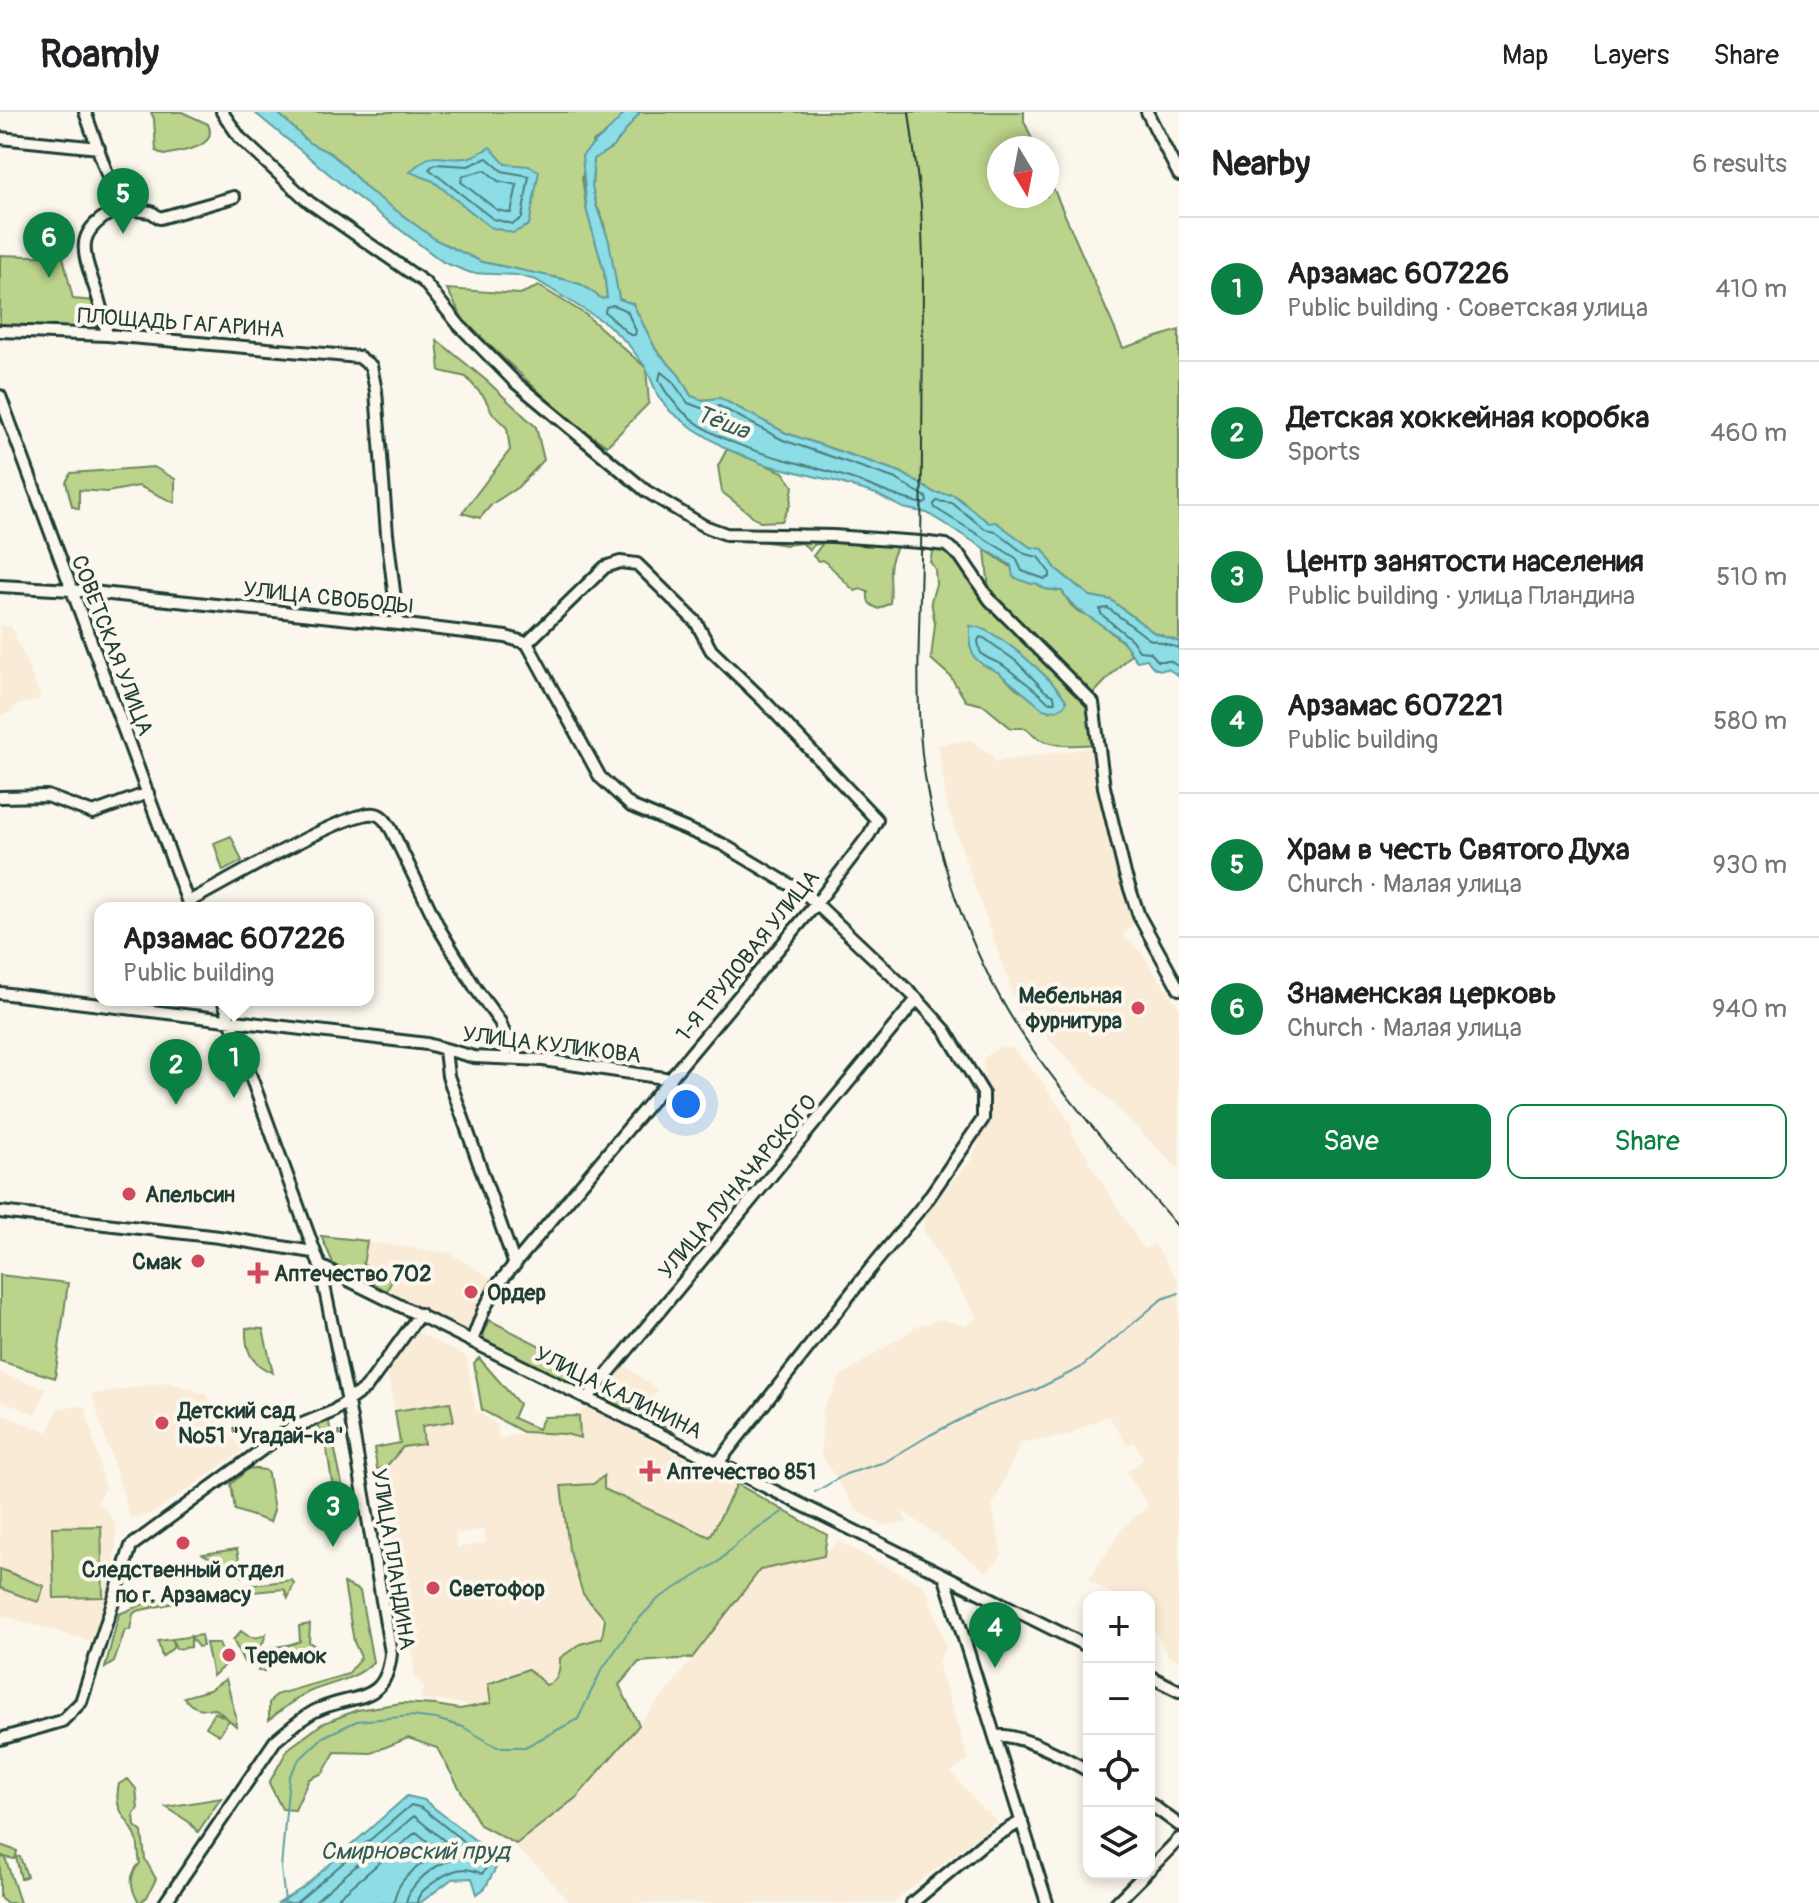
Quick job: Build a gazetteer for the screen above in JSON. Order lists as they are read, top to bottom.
{
  "streets": {
    "street": [
      "ПЛОЩАДЬ ГАГАРИНА",
      "УЛИЦА СВОБОДЫ",
      "СОВЕТСКАЯ УЛИЦА",
      "1-Я ТРУДОВАЯ УЛИЦА",
      "УЛИЦА КУЛИКОВА",
      "УЛИЦА ЛУНАЧАРСКОГО",
      "УЛИЦА КАЛИНИНА",
      "УЛИЦА ПЛАНДИНА"
    ]
  },
  "crossings": [
    ["ПЛОЩАДЬ ГАГАРИНА", "УЛИЦА СВОБОДЫ"],
    ["УЛИЦА СВОБОДЫ", "СОВЕТСКАЯ УЛИЦА"],
    ["УЛИЦА СВОБОДЫ", "1-Я ТРУДОВАЯ УЛИЦА"],
    ["1-Я ТРУДОВАЯ УЛИЦА", "УЛИЦА КУЛИКОВА"],
    ["1-Я ТРУДОВАЯ УЛИЦА", "УЛИЦА КАЛИНИНА"],
    ["УЛИЦА ЛУНАЧАРСКОГО", "УЛИЦА КАЛИНИНА"],
    ["УЛИЦА КАЛИНИНА", "УЛИЦА ПЛАНДИНА"]
  ],
  "water": ["Тёша", "Смирновский пруд"],
  "places": {
    "other": [
      "Мебельная фурнитура",
      "Апельсин",
      "Смак",
      "Ордер",
      "Детский сад №51 \"Угадай-ка\"",
      "Следственный отдел по г. Арзамасу",
      "Светофор",
      "Теремок"
    ],
    "health": ["Аптечество 702", "Аптечество 851"]
  },
  "north": "bottom",
  "page": {
    "header": "Roamly",
    "nav": ["Map", "Layers", "Share"],
    "heading": ["Nearby", "6 results"],
    "pins": [
      "5",
      "6",
      "1",
      "2",
      "3",
      "4"
    ],
    "list": [
      {
        "mark": "1",
        "name": "Арзамас 607226",
        "note": "Public building · Советская улица",
        "value": "410 m"
      },
      {
        "mark": "2",
        "name": "Детская хоккейная коробка",
        "note": "Sports",
        "value": "460 m"
      },
      {
        "mark": "3",
        "name": "Центр занятости населения",
        "note": "Public building · улица Пландина",
        "value": "510 m"
      },
      {
        "mark": "4",
        "name": "Арзамас 607221",
        "note": "Public building",
        "value": "580 m"
      },
      {
        "mark": "5",
        "name": "Храм в честь Святого Духа",
        "note": "Church · Малая улица",
        "value": "930 m"
      },
      {
        "mark": "6",
        "name": "Знаменская церковь",
        "note": "Church · Малая улица",
        "value": "940 m"
      }
    ],
    "popup": ["Арзамас 607226", "Public building"],
    "buttons": ["Save", "Share"],
    "map_buttons": ["+", "−"]
  }
}
